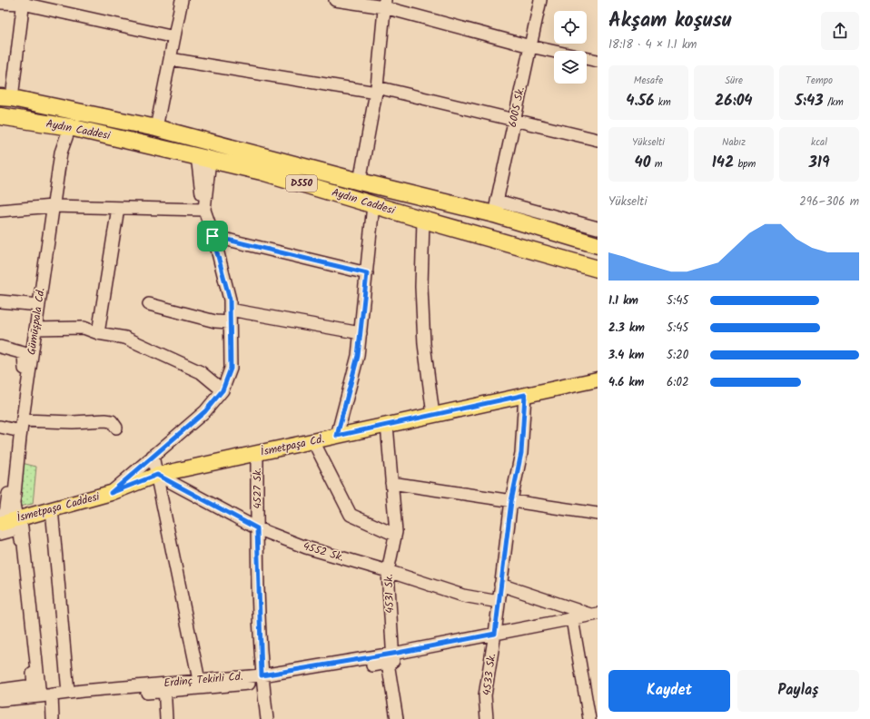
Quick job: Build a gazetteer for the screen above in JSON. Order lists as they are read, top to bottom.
{
  "streets": {
    "highway": ["Aydın Caddesi", "D550"],
    "main road": ["İsmetpaşa Cd.", "İsmetpaşa Caddesi"],
    "street": [
      "6005 Sk.",
      "Gümüşpala Cd.",
      "4527 Sk.",
      "4552 Sk.",
      "4531 Sk.",
      "4533 Sk.",
      "Erdinç Tekirli Cd."
    ]
  },
  "crossings": [
    ["6005 Sk.", "Aydın Caddesi"],
    ["Aydın Caddesi", "Gümüşpala Cd."],
    ["Gümüşpala Cd.", "İsmetpaşa Caddesi"],
    ["İsmetpaşa Cd.", "4527 Sk."],
    ["İsmetpaşa Cd.", "İsmetpaşa Caddesi"],
    ["İsmetpaşa Cd.", "4552 Sk."],
    ["İsmetpaşa Cd.", "4531 Sk."],
    ["İsmetpaşa Cd.", "4533 Sk."],
    ["4527 Sk.", "4552 Sk."],
    ["4527 Sk.", "Erdinç Tekirli Cd."],
    ["İsmetpaşa Caddesi", "4552 Sk."],
    ["4552 Sk.", "4531 Sk."],
    ["4552 Sk.", "4533 Sk."],
    ["4531 Sk.", "Erdinç Tekirli Cd."],
    ["4533 Sk.", "Erdinç Tekirli Cd."]
  ],
  "page": {
    "heading": ["Akşam koşusu", "18:18 · 4 × 1.1 km"],
    "stats": [
      ["Mesafe", "4.56 km"],
      ["Süre", "26:04"],
      ["Tempo", "5:43 /km"],
      ["Yükselti", "40 m"],
      ["Nabız", "142 bpm"],
      ["kcal", "319"]
    ],
    "chart": ["Yükselti", "296–306 m"],
    "list": [
      {
        "name": "1.1 km",
        "note": "5:45"
      },
      {
        "name": "2.3 km",
        "note": "5:45"
      },
      {
        "name": "3.4 km",
        "note": "5:20"
      },
      {
        "name": "4.6 km",
        "note": "6:02"
      }
    ],
    "buttons": ["Kaydet", "Paylaş"]
  }
}
